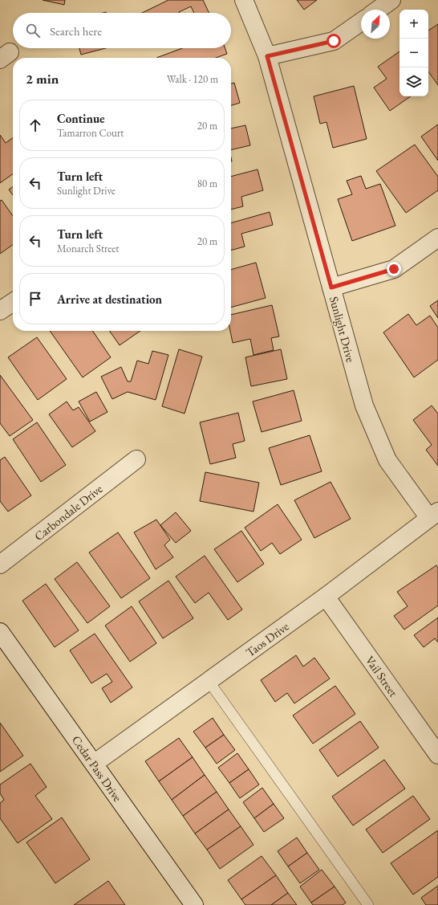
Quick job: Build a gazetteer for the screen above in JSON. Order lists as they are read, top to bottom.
{
  "streets": {
    "street": [
      "Sunlight Drive",
      "Carbondale Drive",
      "Taos Drive",
      "Vail Street",
      "Cedar Pass Drive"
    ]
  },
  "crossings": [
    ["Sunlight Drive", "Taos Drive"],
    ["Taos Drive", "Vail Street"],
    ["Taos Drive", "Cedar Pass Drive"]
  ],
  "north": "top right",
  "page": {
    "map_buttons": ["+", "−"],
    "search": "Search here",
    "heading": ["2 min", "Walk · 120 m"],
    "list": [
      ["Continue", "Tamarron Court", "20 m"],
      ["Turn left", "Sunlight Drive", "80 m"],
      ["Turn left", "Monarch Street", "20 m"],
      "Arrive at destination"
    ]
  }
}
